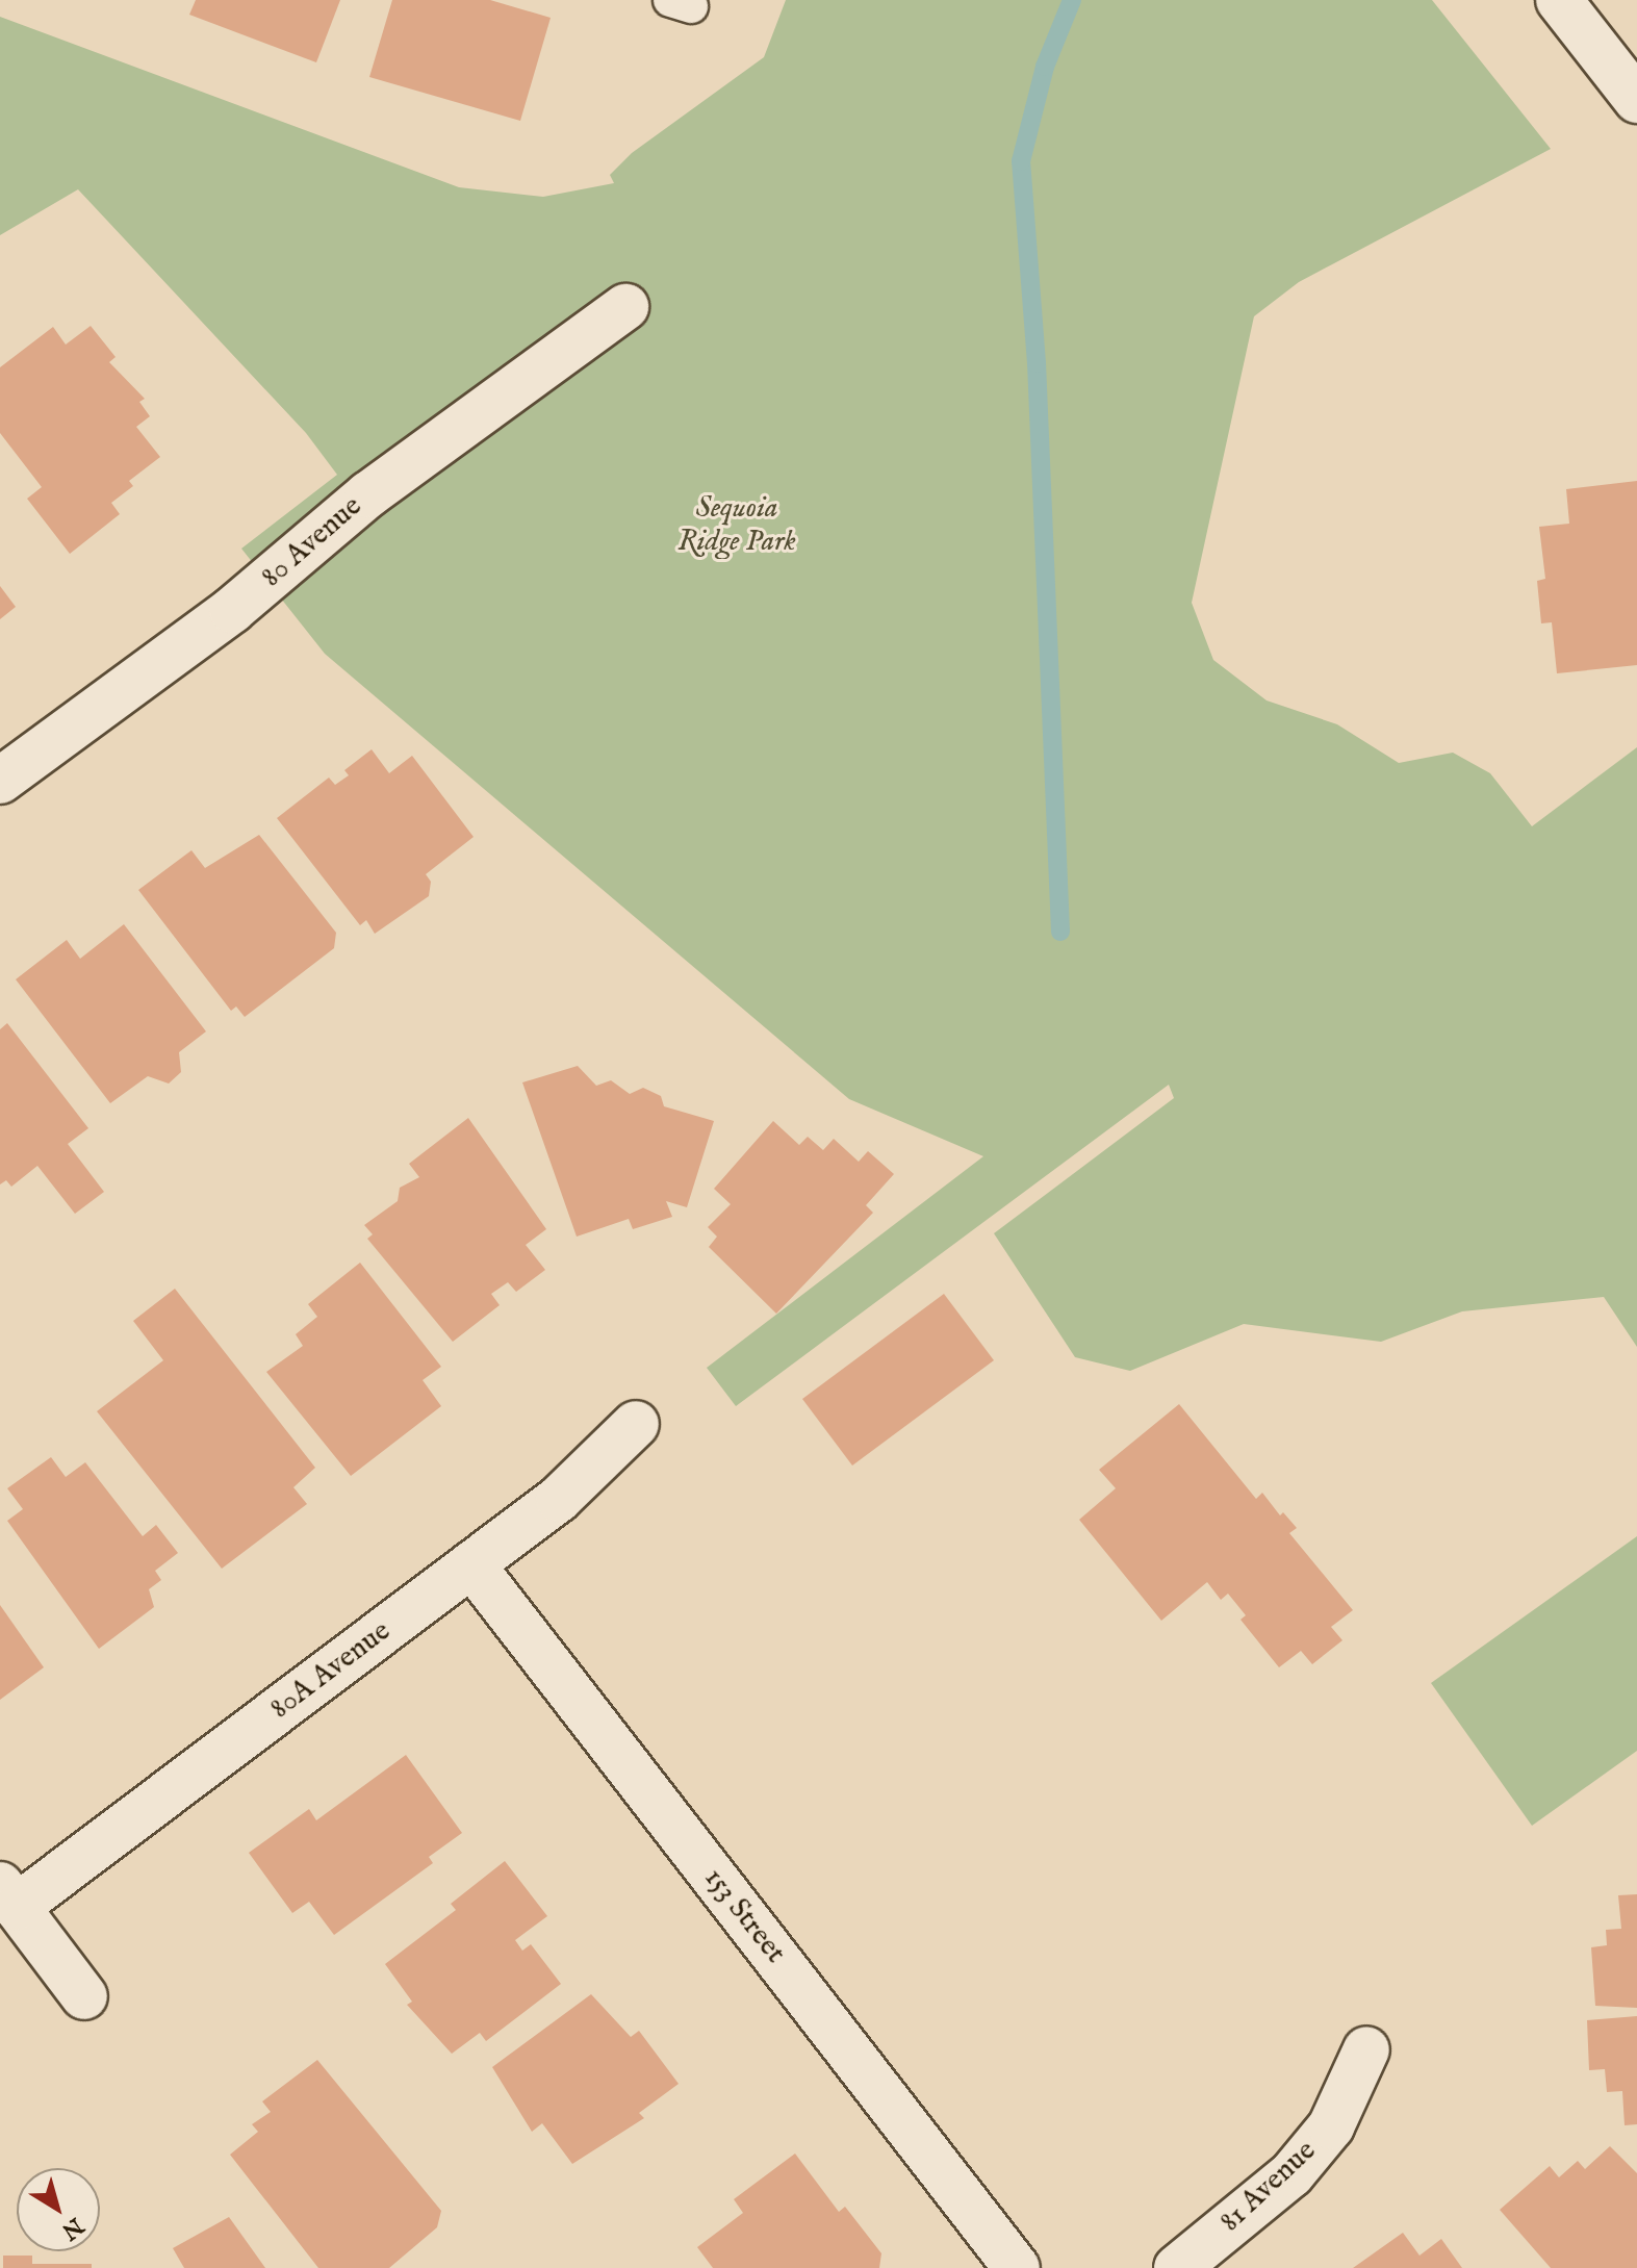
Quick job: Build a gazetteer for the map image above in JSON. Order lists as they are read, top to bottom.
{
  "streets": {
    "street": [
      "80 Avenue",
      "80A Avenue",
      "153 Street",
      "81 Avenue"
    ]
  },
  "crossings": [
    ["80A Avenue", "153 Street"]
  ],
  "parks": ["Sequoia Ridge Park"],
  "north": "bottom right"
}
